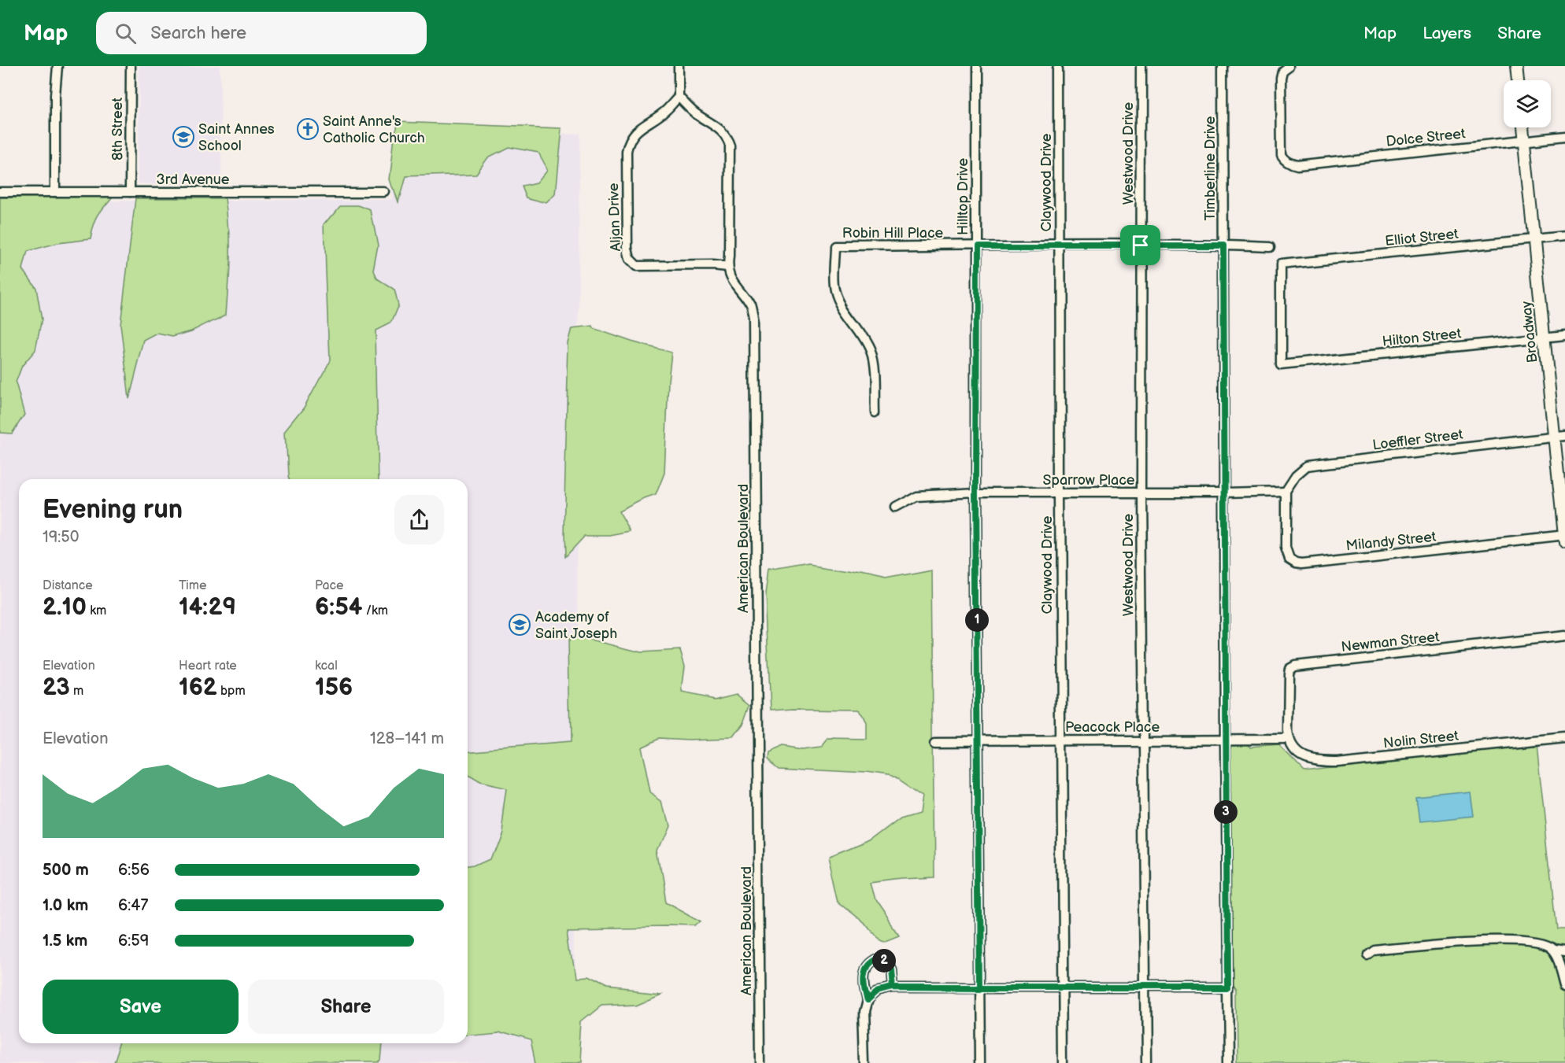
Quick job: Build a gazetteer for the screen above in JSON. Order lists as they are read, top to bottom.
{
  "streets": {
    "street": [
      "8th Street",
      "Dolce Street",
      "Westwood Drive",
      "Timberline Drive",
      "3rd Avenue",
      "Claywood Drive",
      "Hilltop Drive",
      "Aljan Drive",
      "Robin Hill Place",
      "Elliot Street",
      "Broadway",
      "Hilton Street",
      "Loeffler Street",
      "Sparrow Place",
      "Milandy Street",
      "American Boulevard",
      "Newman Street",
      "Peacock Place",
      "Nolin Street"
    ]
  },
  "crossings": [
    ["8th Street", "3rd Avenue"],
    ["Dolce Street", "Broadway"],
    ["Westwood Drive", "Robin Hill Place"],
    ["Westwood Drive", "Sparrow Place"],
    ["Westwood Drive", "Peacock Place"],
    ["Timberline Drive", "Robin Hill Place"],
    ["Timberline Drive", "Sparrow Place"],
    ["Timberline Drive", "Peacock Place"],
    ["Claywood Drive", "Robin Hill Place"],
    ["Claywood Drive", "Sparrow Place"],
    ["Claywood Drive", "Peacock Place"],
    ["Hilltop Drive", "Robin Hill Place"],
    ["Hilltop Drive", "Sparrow Place"],
    ["Hilltop Drive", "Peacock Place"],
    ["Aljan Drive", "American Boulevard"],
    ["Elliot Street", "Broadway"],
    ["Elliot Street", "Hilton Street"],
    ["Broadway", "Hilton Street"],
    ["Broadway", "Loeffler Street"],
    ["Broadway", "Milandy Street"],
    ["Loeffler Street", "Sparrow Place"],
    ["Loeffler Street", "Milandy Street"],
    ["Sparrow Place", "Milandy Street"],
    ["Newman Street", "Peacock Place"],
    ["Newman Street", "Nolin Street"],
    ["Peacock Place", "Nolin Street"]
  ],
  "places": {
    "church": ["Saint Anne's Catholic Church"],
    "school or university": ["Saint Annes School", "Academy of Saint Joseph"]
  },
  "page": {
    "header": "Map",
    "search": "Search here",
    "nav": ["Map", "Layers", "Share"],
    "heading": ["Evening run", "19:50"],
    "stats": [
      ["Distance", "2.10 km"],
      ["Time", "14:29"],
      ["Pace", "6:54 /km"],
      ["Elevation", "23 m"],
      ["Heart rate", "162 bpm"],
      ["kcal", "156"]
    ],
    "pins": ["1", "3", "2"],
    "chart": ["Elevation", "128–141 m"],
    "list": [
      {
        "name": "500 m",
        "note": "6:56"
      },
      {
        "name": "1.0 km",
        "note": "6:47"
      },
      {
        "name": "1.5 km",
        "note": "6:59"
      }
    ],
    "buttons": ["Save", "Share"]
  }
}
